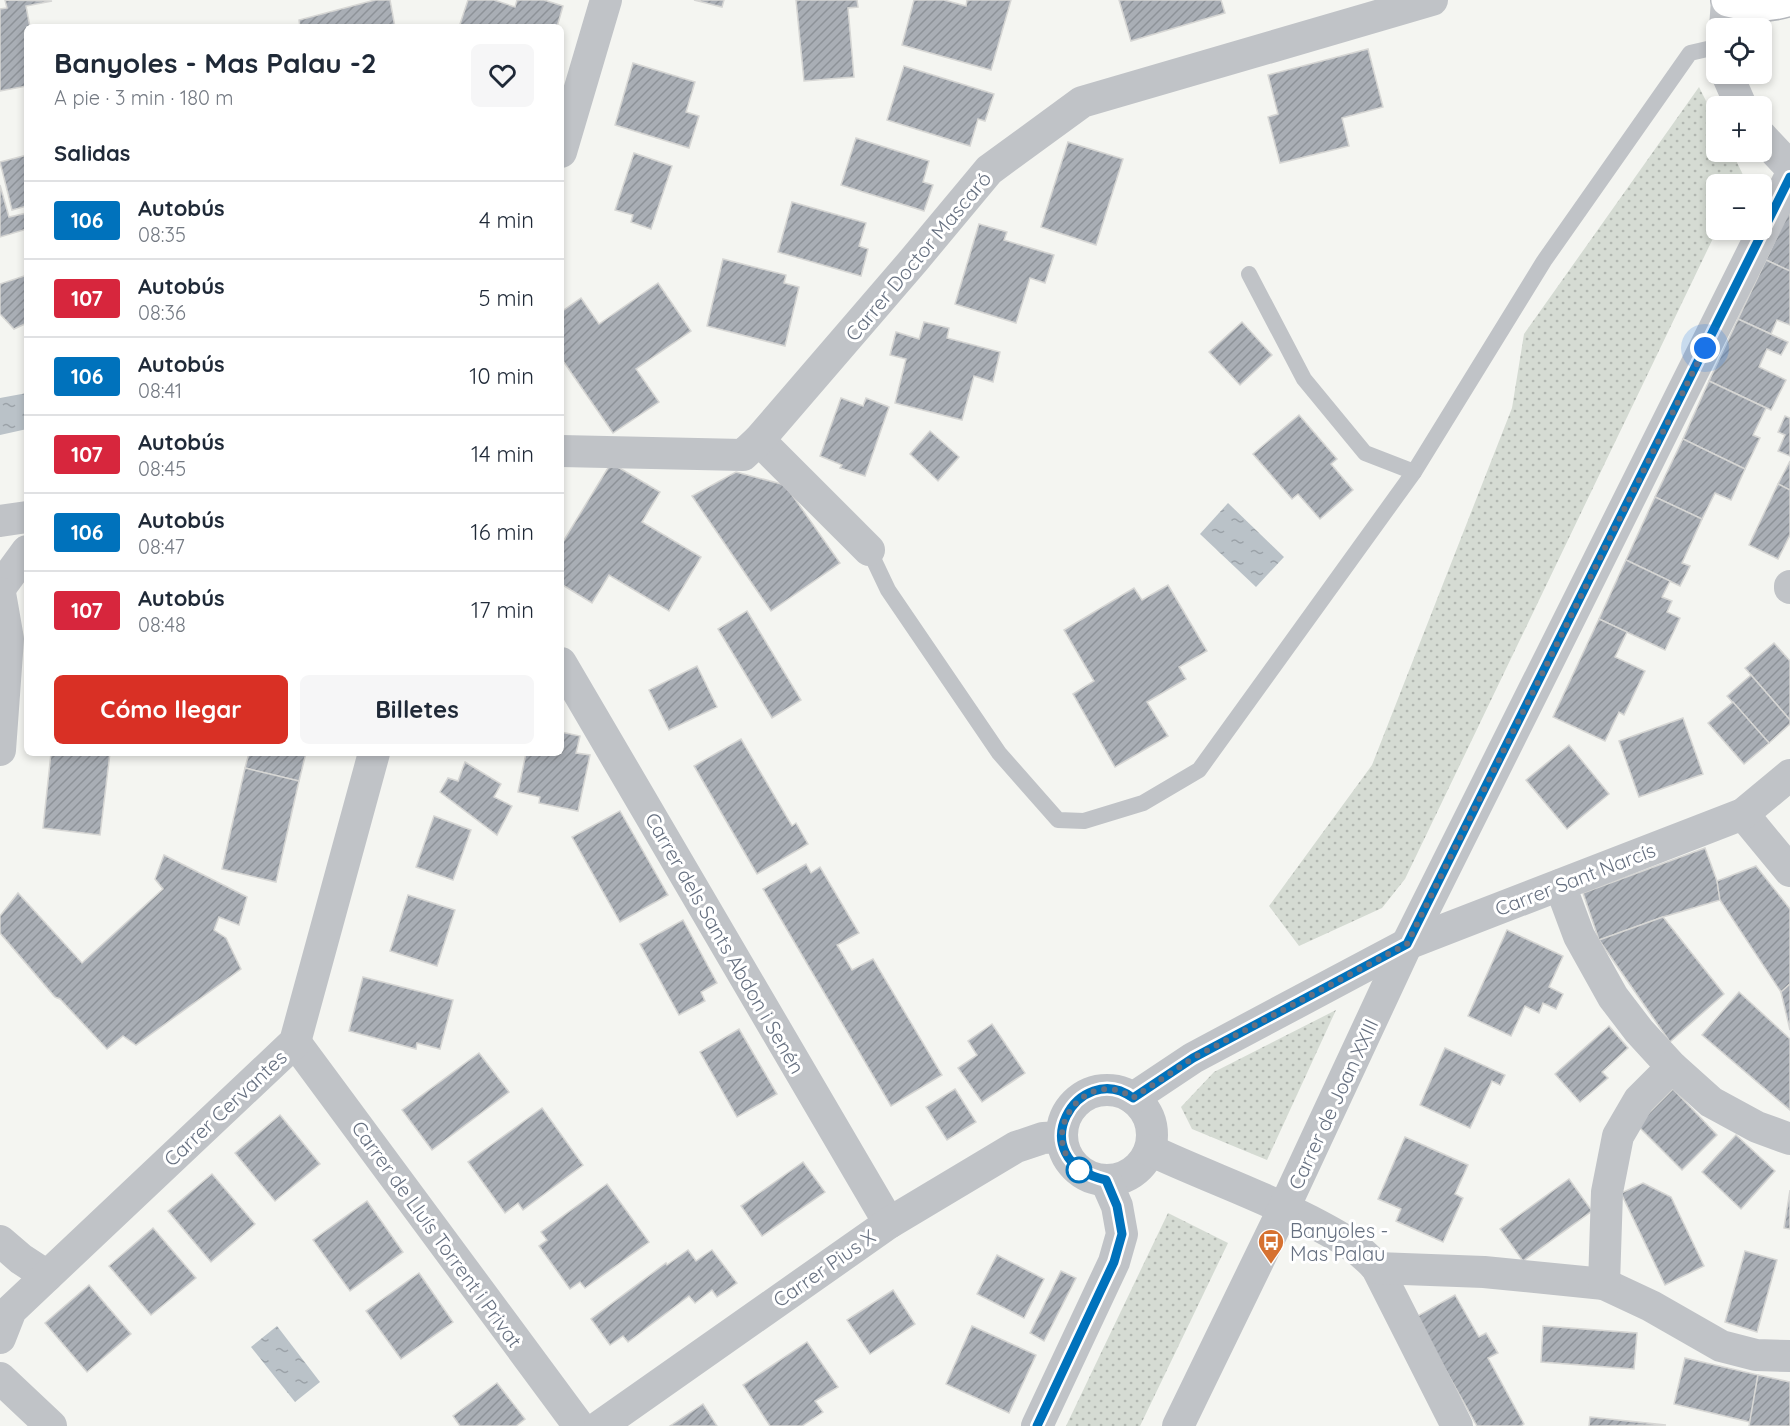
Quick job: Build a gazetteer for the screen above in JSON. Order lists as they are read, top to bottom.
{
  "streets": {
    "street": [
      "Carrer Doctor Mascaró",
      "Carrer Sant Narcís",
      "Carrer dels Sants Abdon i Senén",
      "Carrer de Joan XXIII",
      "Carrer Cervantes",
      "Carrer de Lluís Torrent i Privat",
      "Carrer Pius X"
    ]
  },
  "crossings": [
    ["Carrer Sant Narcís", "Carrer de Joan XXIII"],
    ["Carrer dels Sants Abdon i Senén", "Carrer Pius X"],
    ["Carrer Cervantes", "Carrer de Lluís Torrent i Privat"]
  ],
  "places": {
    "bus stop": ["Banyoles - Mas Palau"]
  },
  "lines": ["bus line 106"],
  "page": {
    "map_buttons": ["+", "−"],
    "heading": [
      ["Banyoles - Mas Palau -2", "A pie · 3 min · 180 m"],
      "Salidas"
    ],
    "list": [
      {
        "mark": "106",
        "name": "Autobús",
        "note": "08:35",
        "value": "4 min"
      },
      {
        "mark": "107",
        "name": "Autobús",
        "note": "08:36",
        "value": "5 min"
      },
      {
        "mark": "106",
        "name": "Autobús",
        "note": "08:41",
        "value": "10 min"
      },
      {
        "mark": "107",
        "name": "Autobús",
        "note": "08:45",
        "value": "14 min"
      },
      {
        "mark": "106",
        "name": "Autobús",
        "note": "08:47",
        "value": "16 min"
      },
      {
        "mark": "107",
        "name": "Autobús",
        "note": "08:48",
        "value": "17 min"
      }
    ],
    "buttons": ["Cómo llegar", "Billetes"]
  }
}
